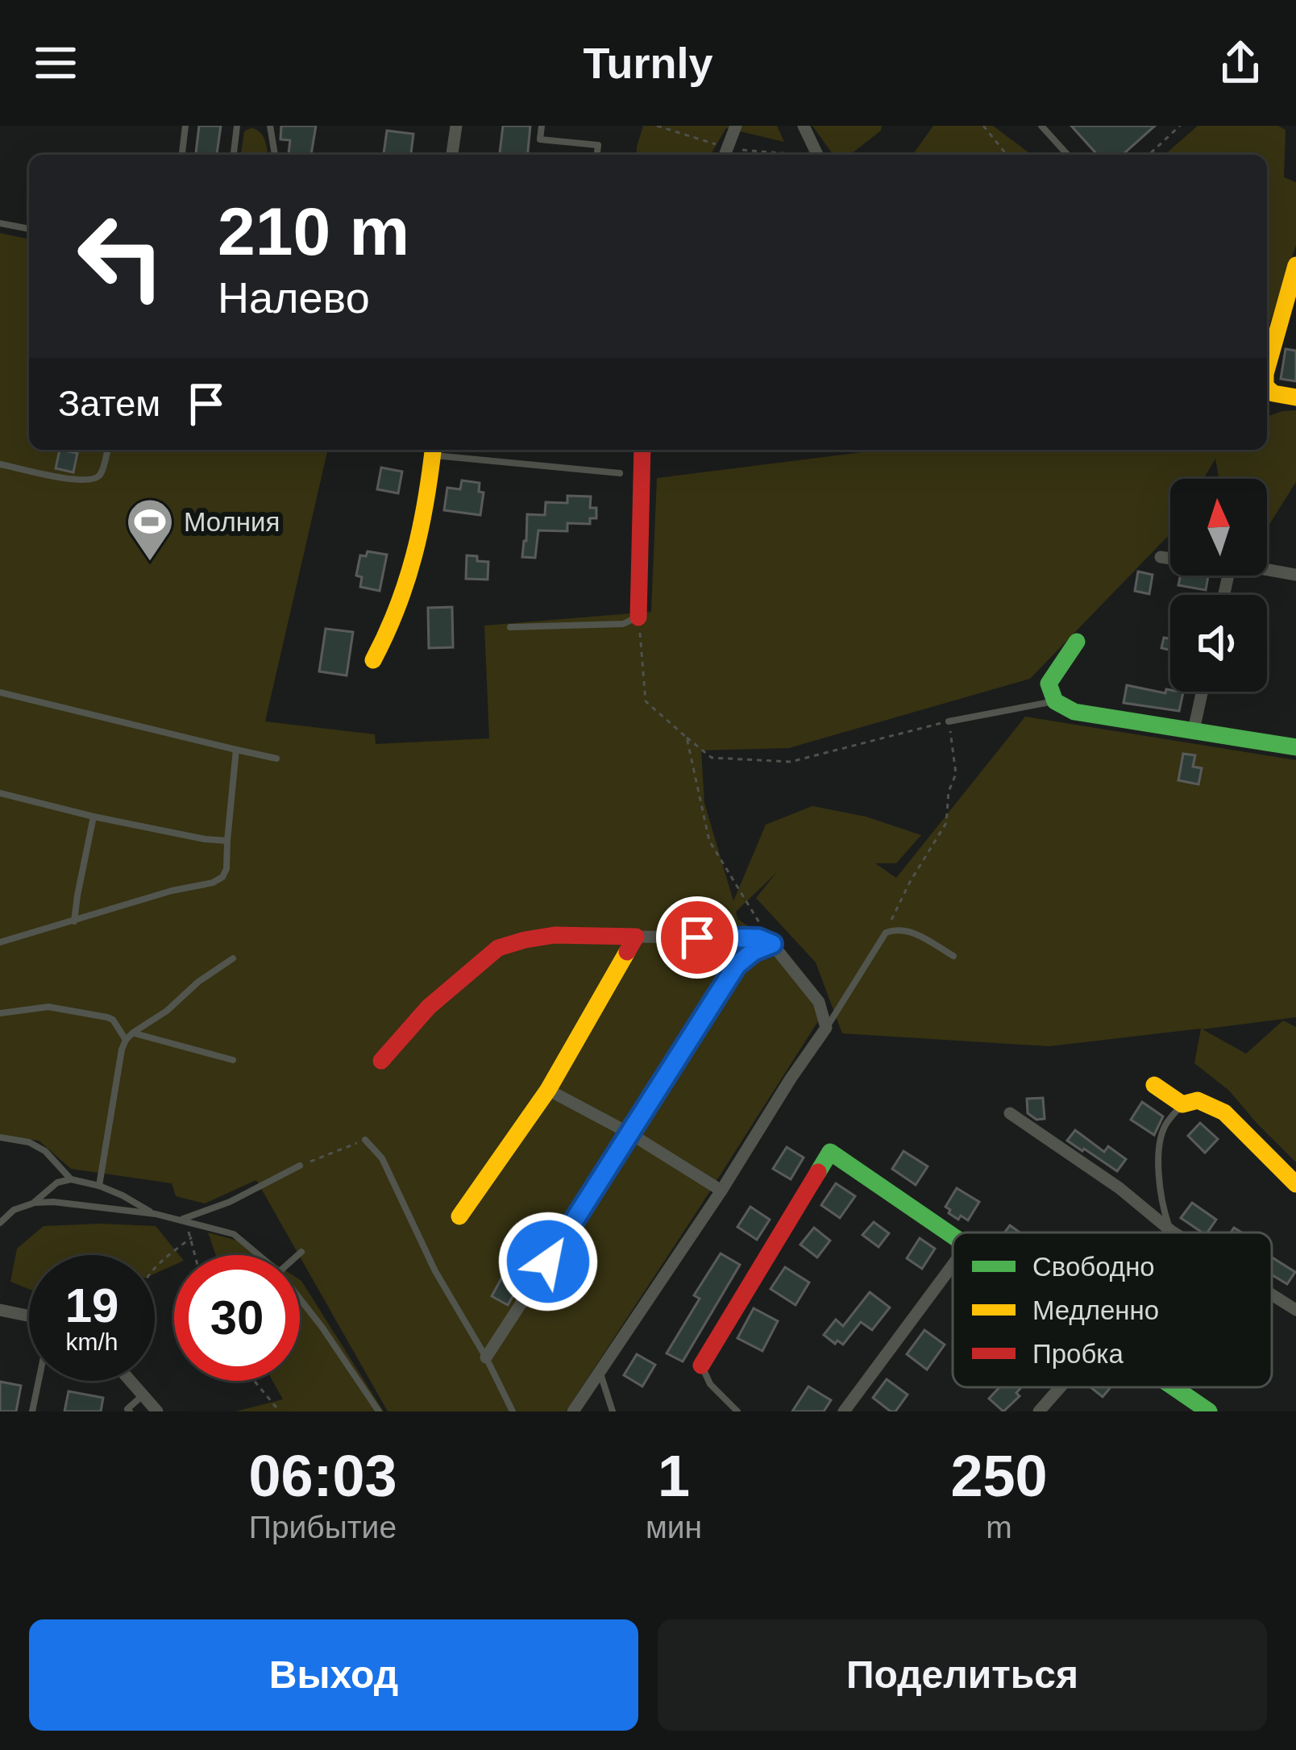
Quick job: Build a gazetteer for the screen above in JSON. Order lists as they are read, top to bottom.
{
  "places": {
    "sports": ["Молния"]
  },
  "legend": ["Свободно", "Медленно", "Пробка"],
  "north": "top",
  "page": {
    "header": "Turnly",
    "turn": ["210 m", "Налево"],
    "then": "Затем",
    "speed": "19 km/h",
    "limit": "30",
    "eta": [
      "06:03",
      "Прибытие",
      "1",
      "мин",
      "250",
      "m"
    ],
    "buttons": ["Выход", "Поделиться"]
  }
}
